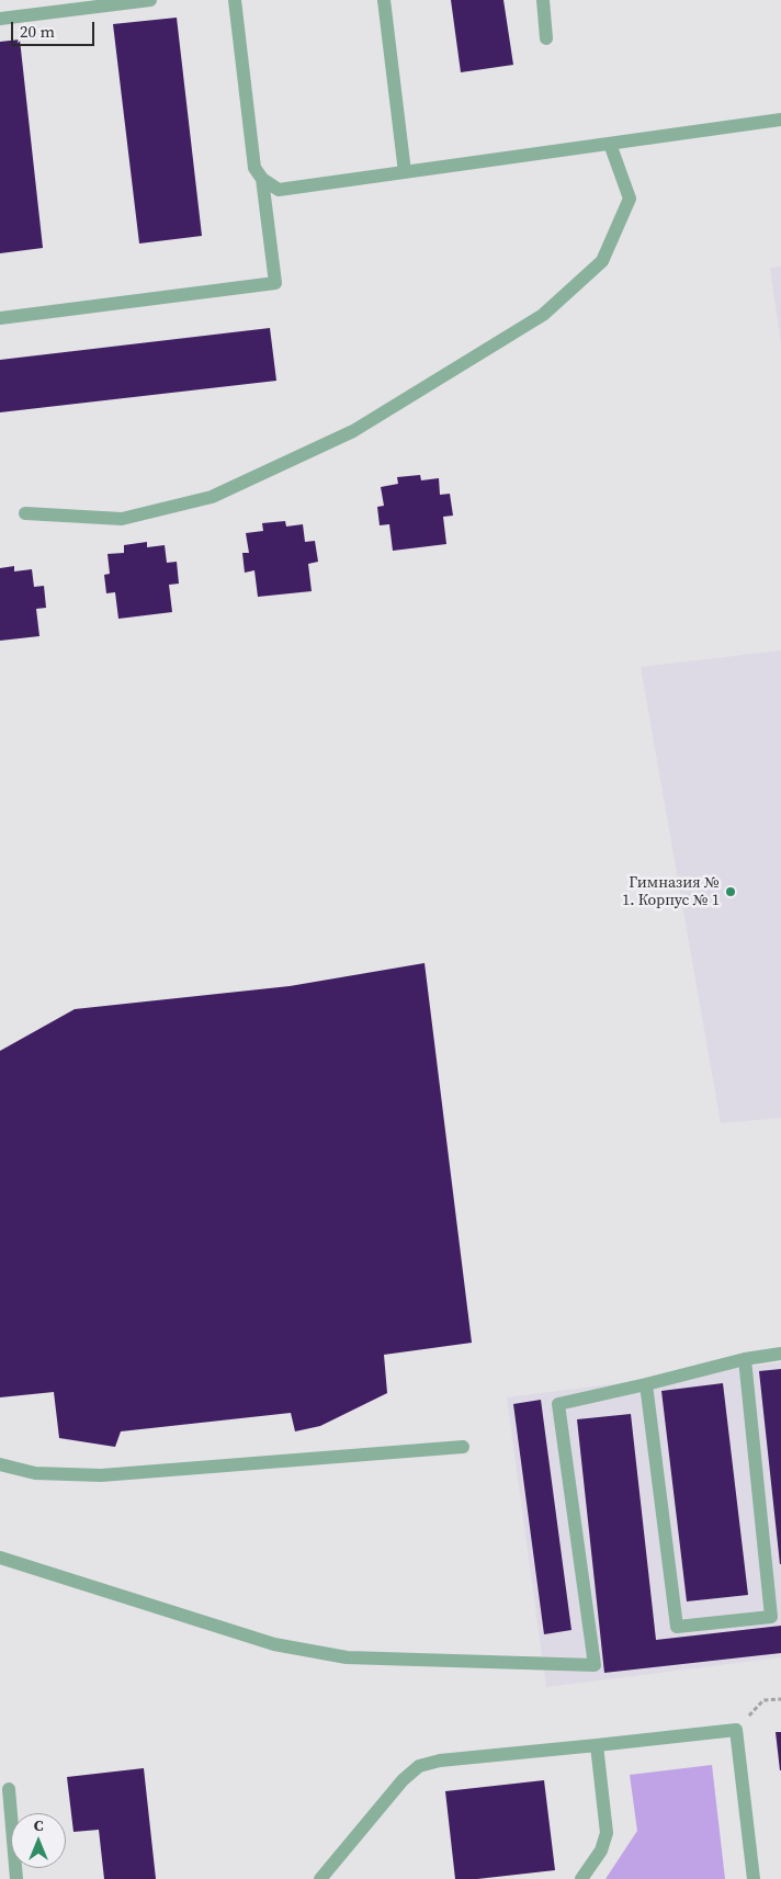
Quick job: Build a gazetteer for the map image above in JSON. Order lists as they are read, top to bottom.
{
  "places": ["Гимназия № 1. Корпус № 1"],
  "scale_bar": "20 m",
  "north": "top"
}
